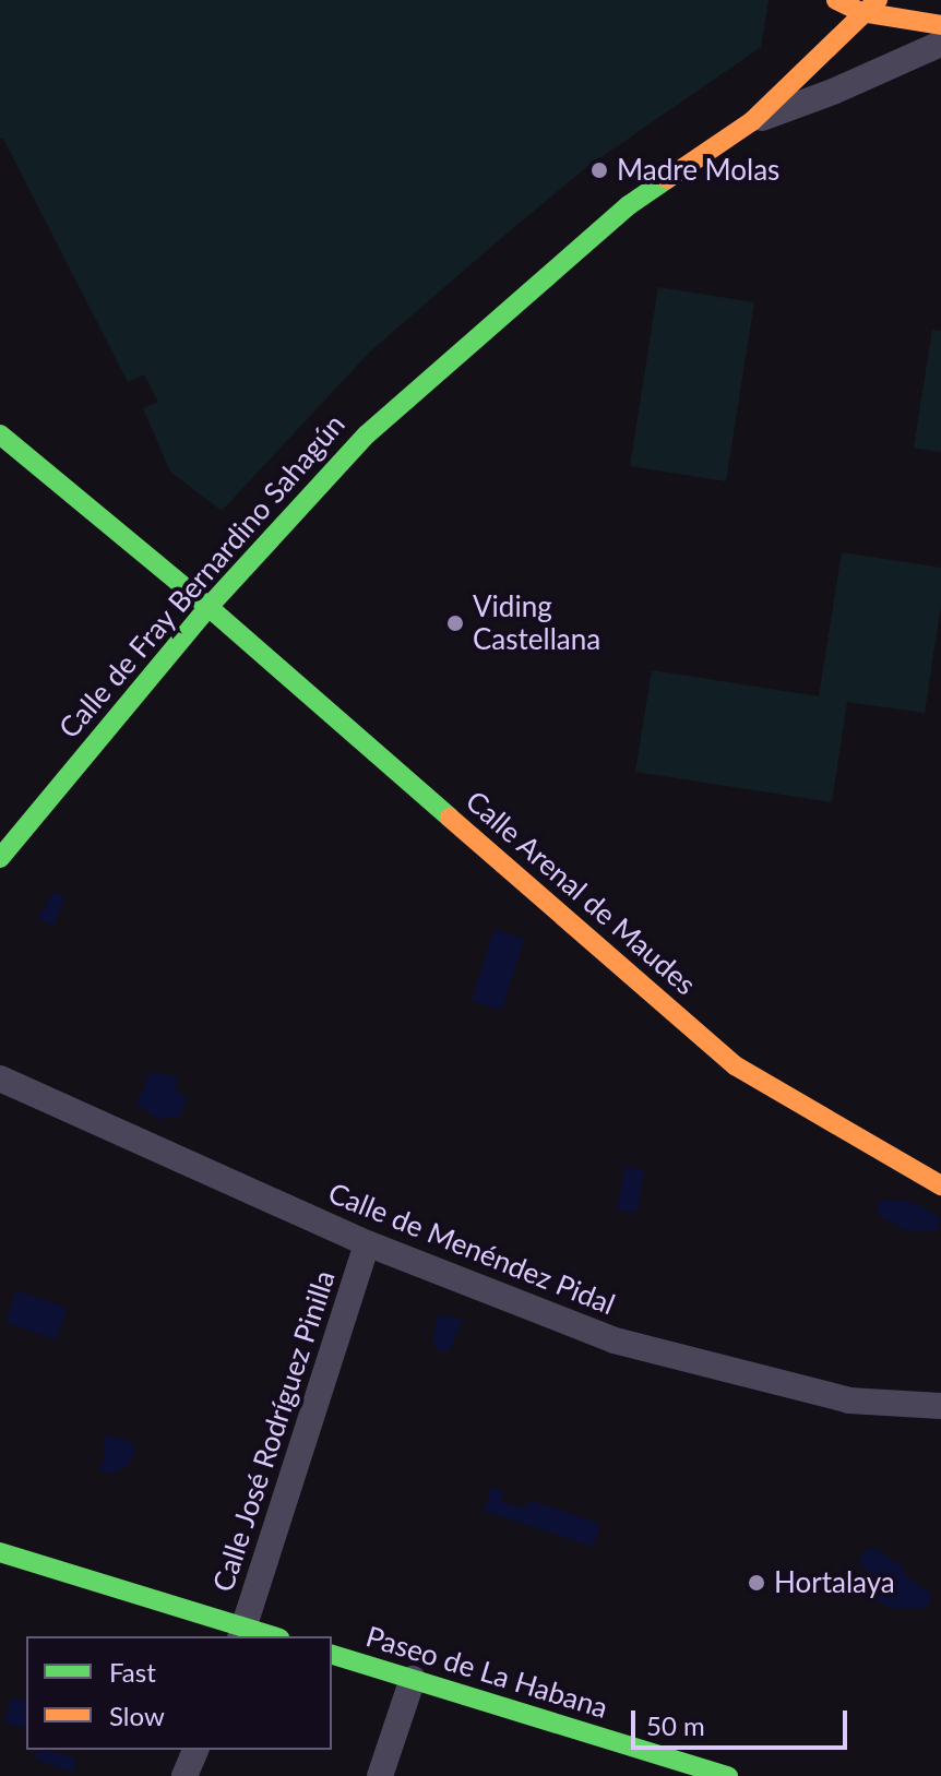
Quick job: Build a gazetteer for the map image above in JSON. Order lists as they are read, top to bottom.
{
  "streets": {
    "street": [
      "Calle de Fray Bernardino Sahagún",
      "Calle Arenal de Maudes",
      "Calle de Menéndez Pidal",
      "Calle José Rodríguez Pinilla",
      "Paseo de La Habana"
    ]
  },
  "crossings": [
    ["Calle de Fray Bernardino Sahagún", "Calle Arenal de Maudes"],
    ["Calle de Menéndez Pidal", "Calle José Rodríguez Pinilla"]
  ],
  "places": ["Madre Molas", "Viding Castellana", "Hortalaya"],
  "legend": ["Fast", "Slow"],
  "scale_bar": "50 m"
}
